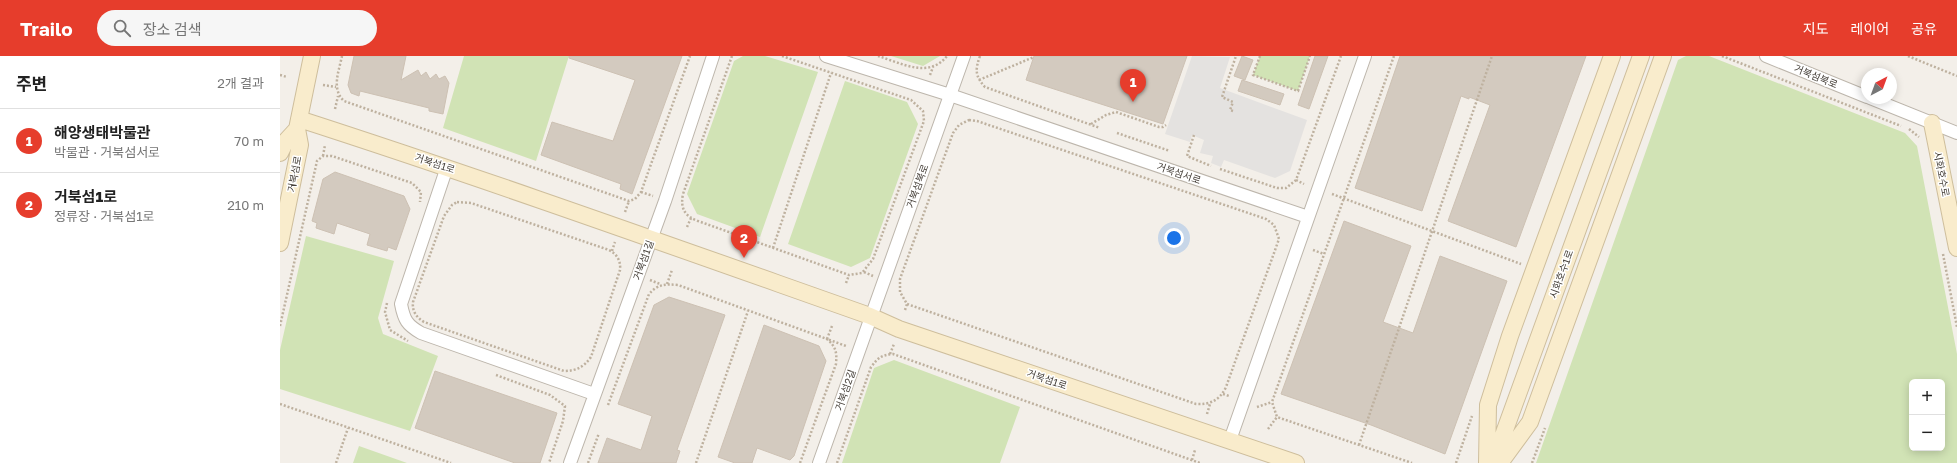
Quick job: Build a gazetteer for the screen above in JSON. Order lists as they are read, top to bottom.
{
  "streets": {
    "street": [
      "거북섬북로",
      "거북섬1로",
      "거북섬서로",
      "거북섬로",
      "시화호수로",
      "거북섬1길",
      "시화호수1로",
      "거북섬2길"
    ]
  },
  "crossings": [
    ["거북섬북로", "거북섬1로"],
    ["거북섬북로", "거북섬서로"],
    ["거북섬북로", "거북섬2길"],
    ["거북섬1로", "거북섬로"],
    ["거북섬1로", "거북섬1길"],
    ["거북섬1로", "거북섬2길"]
  ],
  "north": "top right",
  "page": {
    "header": "Trailo",
    "search": "장소 검색",
    "nav": ["지도", "레이어", "공유"],
    "heading": ["주변", "2개 결과"],
    "pins": ["1", "2"],
    "list": [
      {
        "mark": "1",
        "name": "해양생태박물관",
        "note": "박물관 · 거북섬서로",
        "value": "70 m"
      },
      {
        "mark": "2",
        "name": "거북섬1로",
        "note": "정류장 · 거북섬1로",
        "value": "210 m"
      }
    ],
    "map_buttons": ["+", "−"]
  }
}
